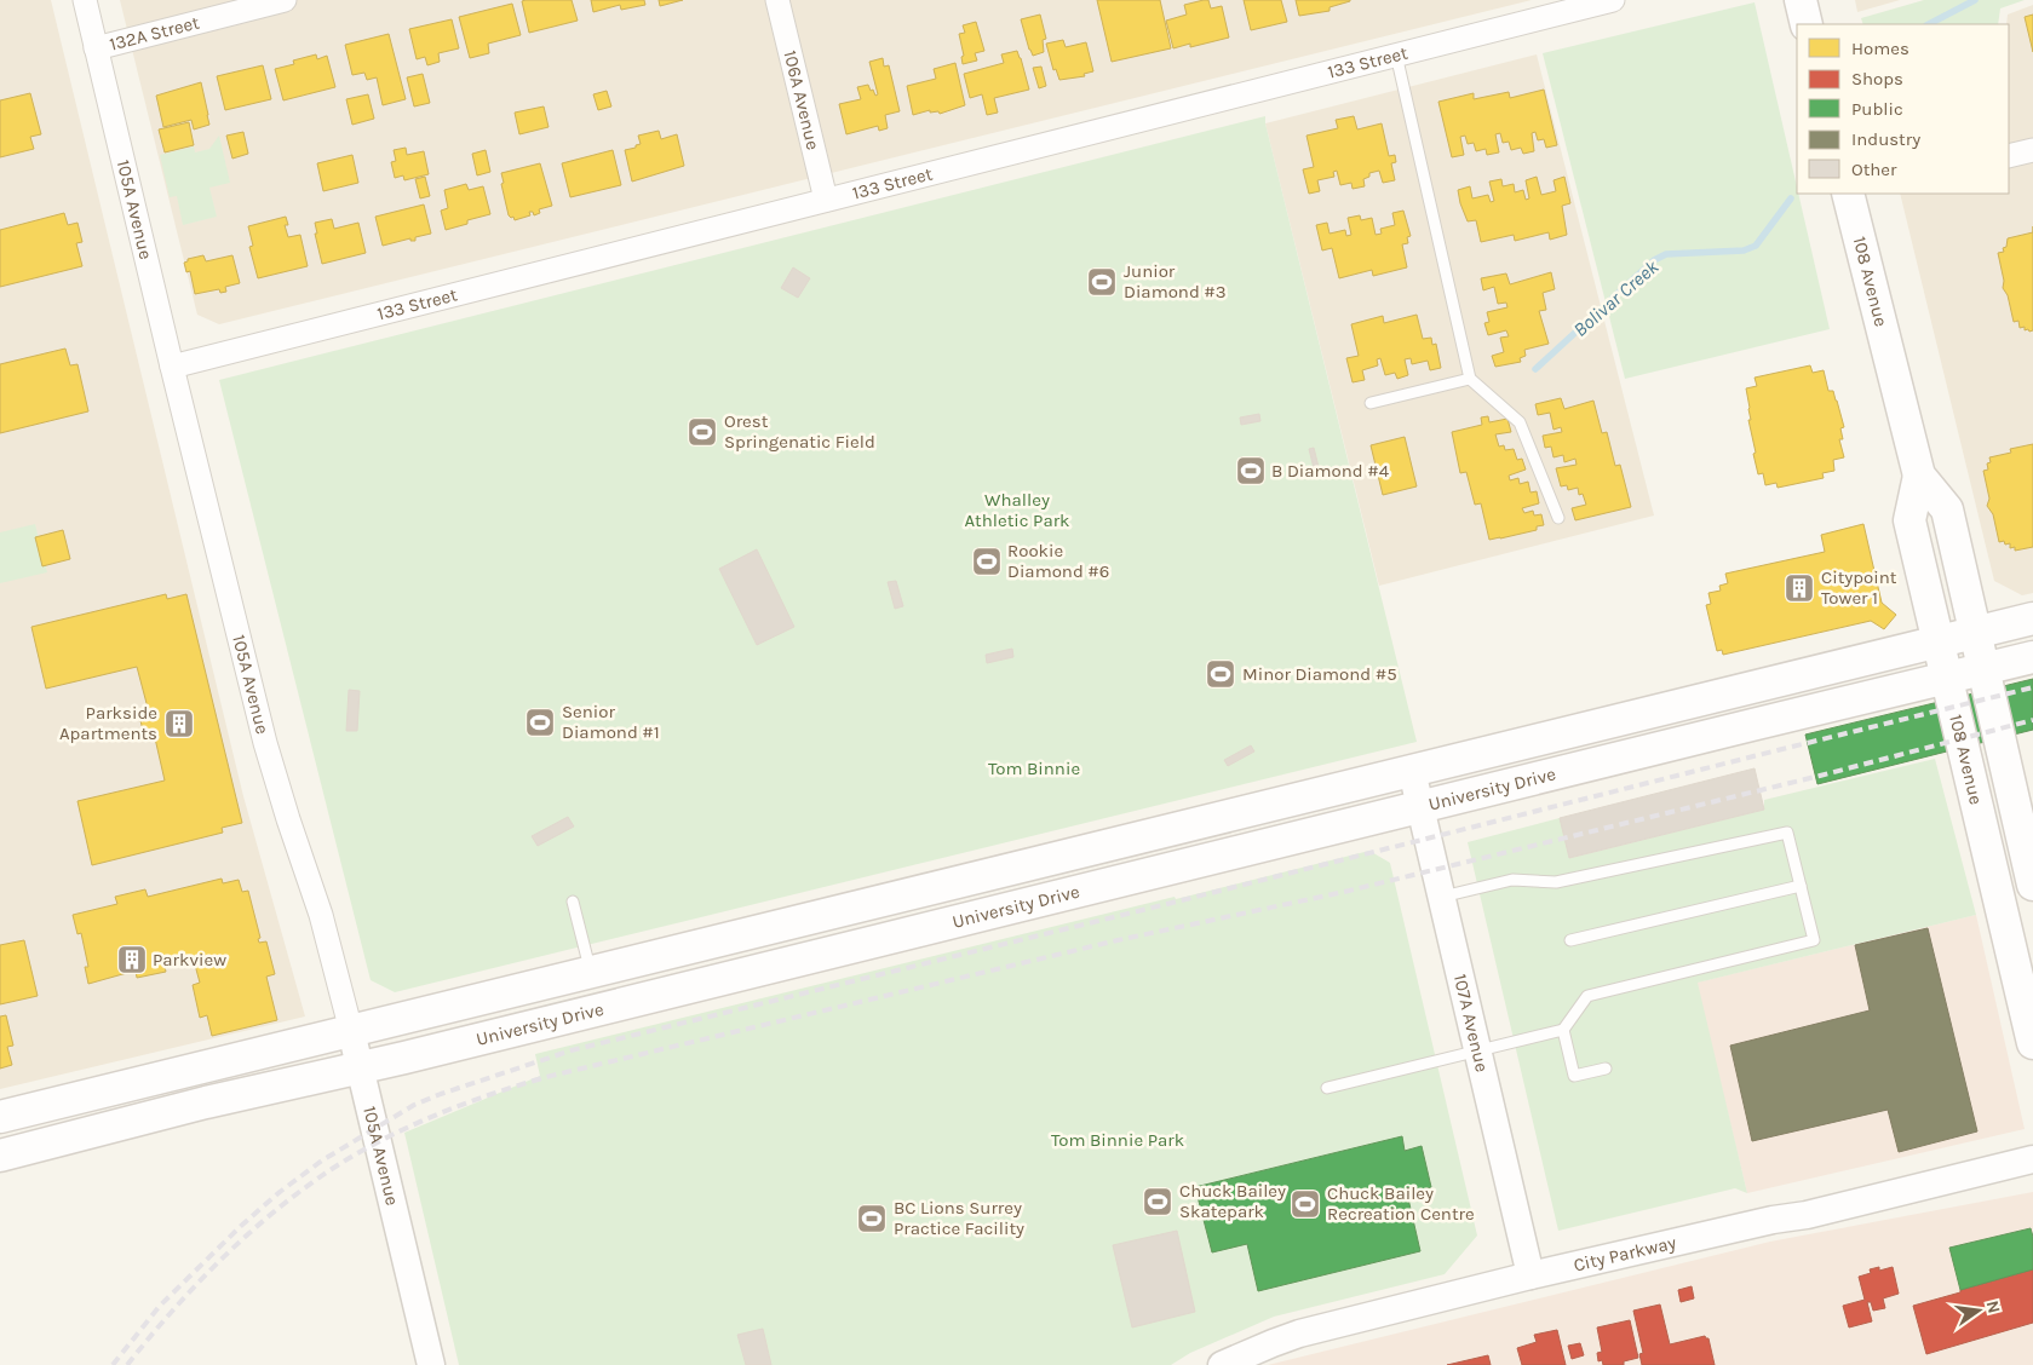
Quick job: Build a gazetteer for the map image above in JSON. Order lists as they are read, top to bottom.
{
  "streets": {
    "main road": ["108 Avenue", "University Drive"],
    "street": [
      "132A Street",
      "133 Street",
      "106A Avenue",
      "105A Avenue",
      "107A Avenue",
      "City Parkway"
    ]
  },
  "crossings": [
    ["132A Street", "105A Avenue"],
    ["133 Street", "106A Avenue"],
    ["133 Street", "105A Avenue"],
    ["105A Avenue", "University Drive"],
    ["108 Avenue", "University Drive"],
    ["University Drive", "107A Avenue"],
    ["107A Avenue", "City Parkway"]
  ],
  "water": ["Bolivar Creek"],
  "parks": ["Whalley Athletic Park", "Tom Binnie", "Tom Binnie Park"],
  "places": {
    "sports": [
      "Junior Diamond #3",
      "Orest Springenatic Field",
      "B Diamond #4",
      "Rookie Diamond #6",
      "Minor Diamond #5",
      "Senior Diamond #1",
      "Chuck Bailey Skatepark",
      "Chuck Bailey Recreation Centre",
      "BC Lions Surrey Practice Facility"
    ],
    "building": ["Citypoint Tower 1", "Parkside Apartments", "Parkview"]
  },
  "legend": [
    "Homes",
    "Shops",
    "Public",
    "Industry",
    "Other"
  ],
  "north": "right"
}
